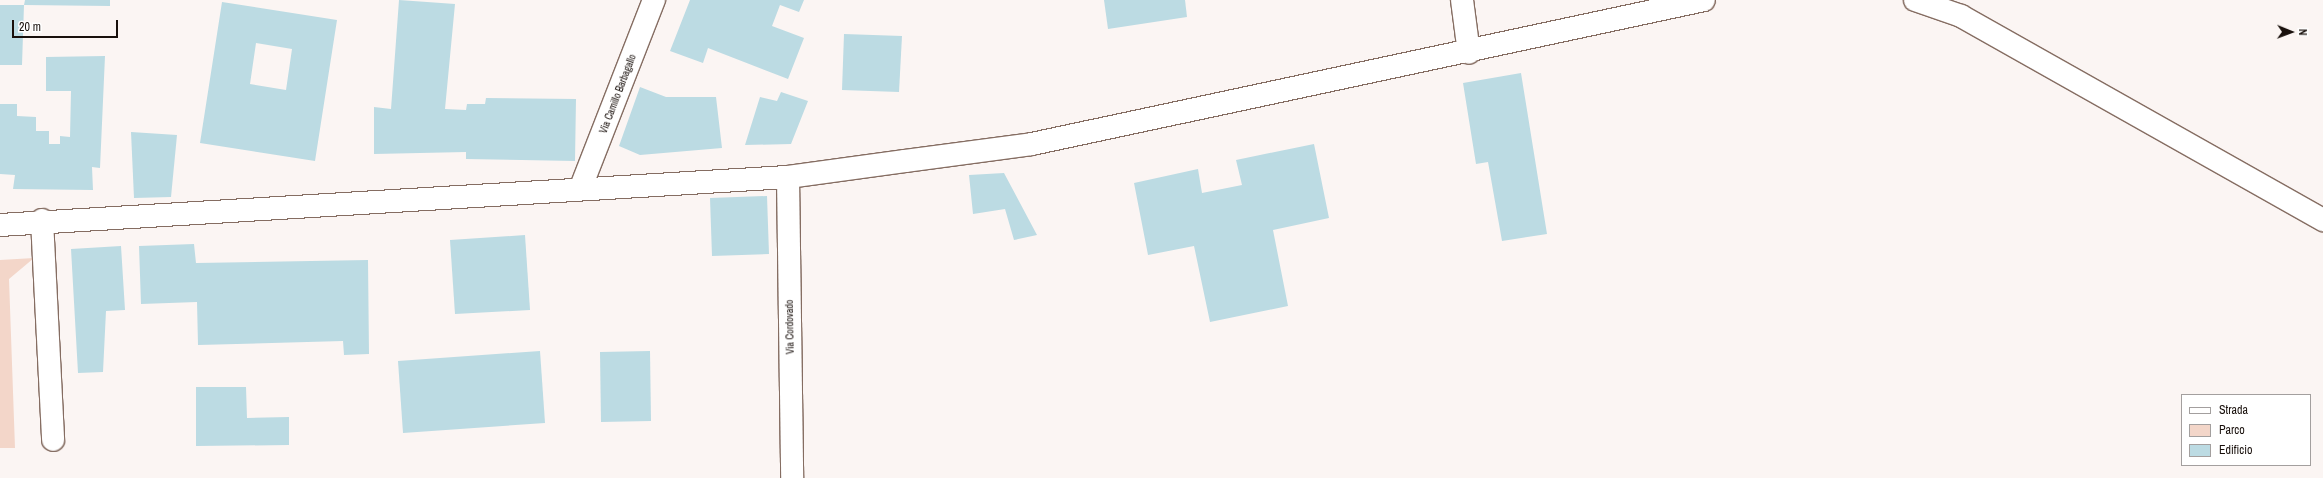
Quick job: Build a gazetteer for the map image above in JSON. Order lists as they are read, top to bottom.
{
  "streets": {
    "street": ["Via Camillo Barbagallo", "Via Cordovado"]
  },
  "legend": ["Strada", "Parco", "Edificio"],
  "scale_bar": "20 m",
  "north": "right"
}
